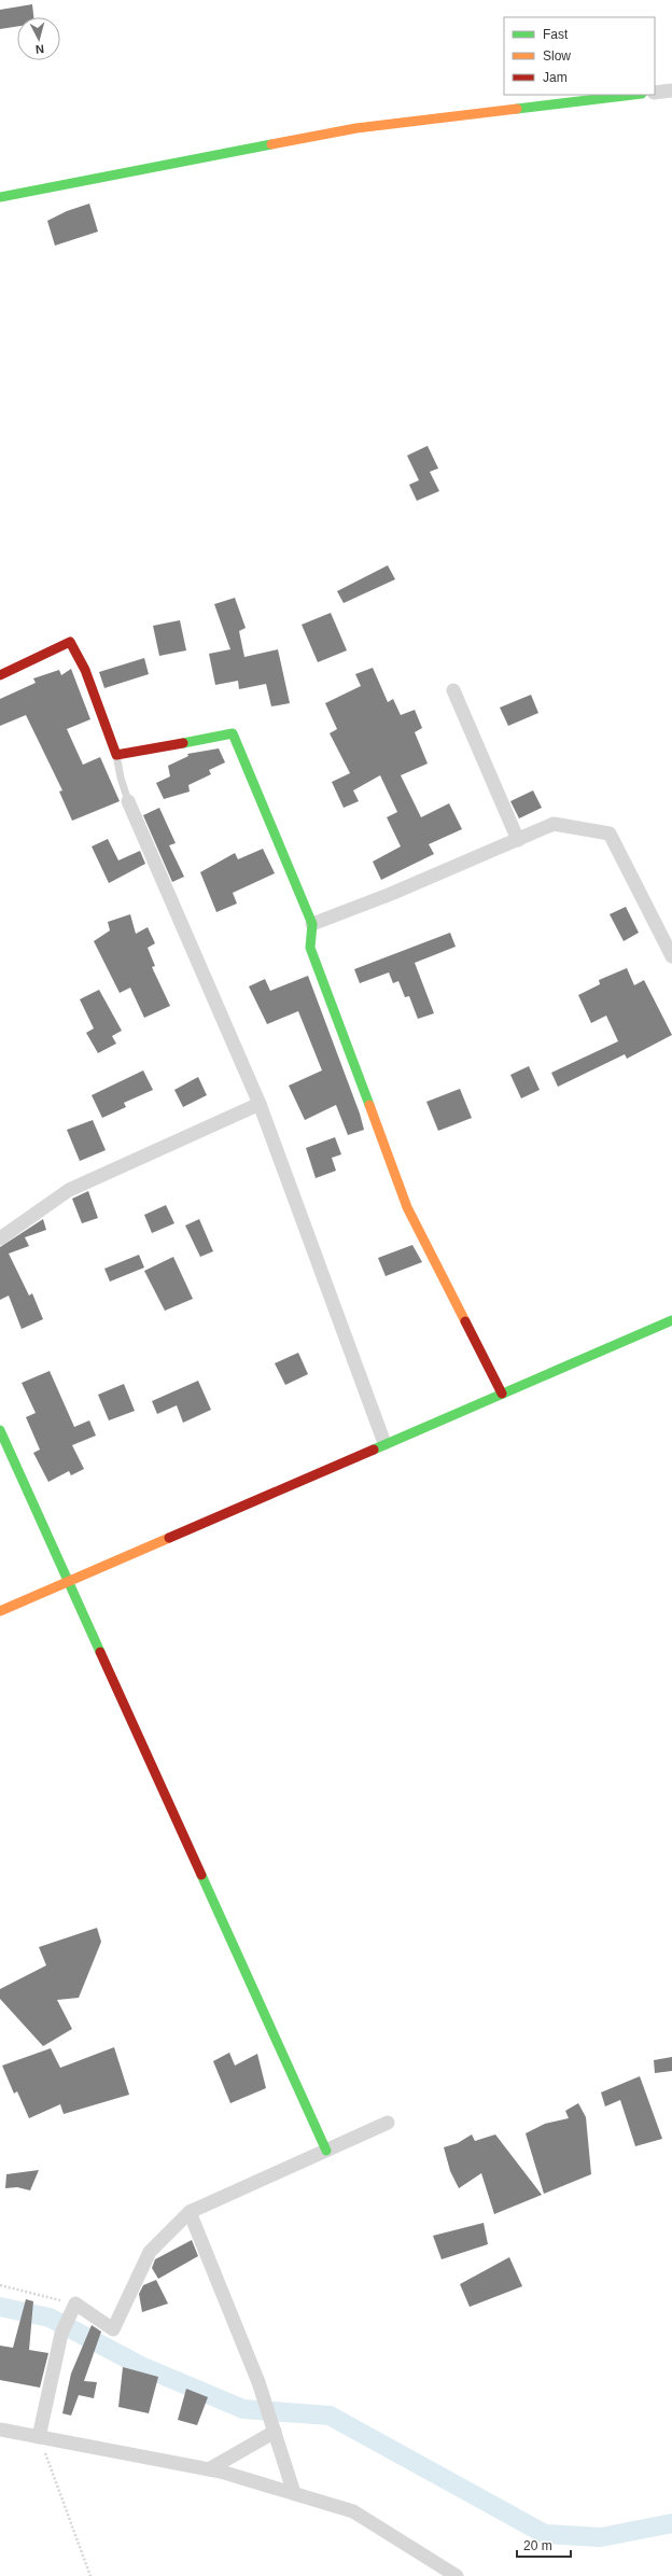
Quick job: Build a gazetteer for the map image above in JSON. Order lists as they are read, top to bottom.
{
  "legend": ["Fast", "Slow", "Jam"],
  "scale_bar": "20 m",
  "north": "bottom"
}
